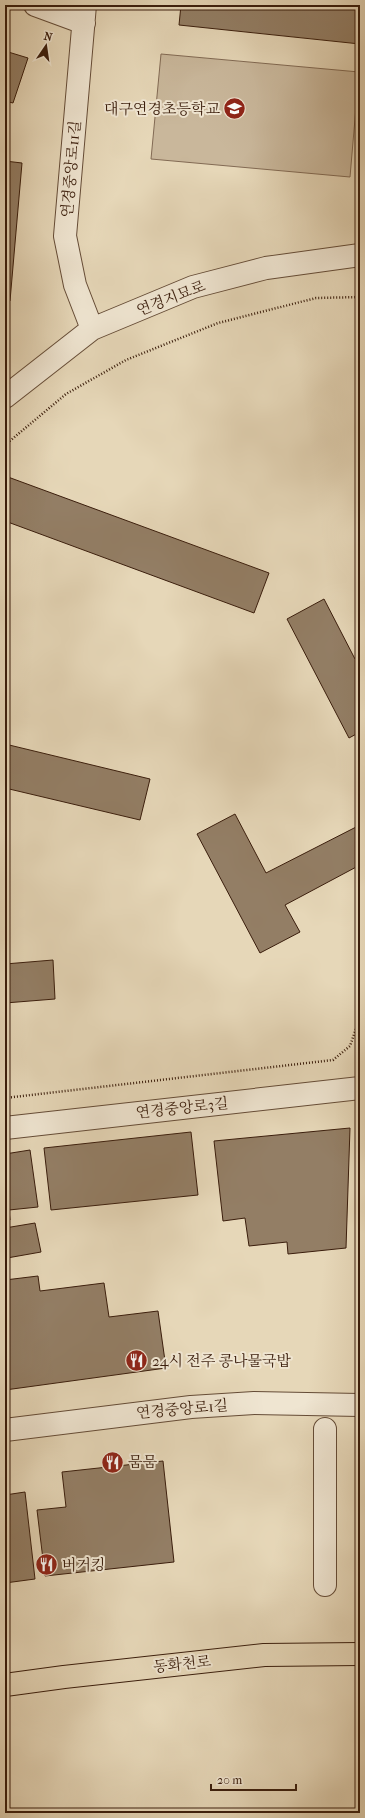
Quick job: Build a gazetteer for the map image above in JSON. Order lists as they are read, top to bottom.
{
  "streets": {
    "main road": ["동화천로"],
    "street": [
      "연경중앙로11길",
      "연경지묘로",
      "연경중앙로3길",
      "연경중앙로1길"
    ]
  },
  "crossings": [
    ["연경중앙로11길", "연경지묘로"]
  ],
  "places": {
    "school or university": ["대구연경초등학교"],
    "restaurant": ["24시 전주 콩나물국밥", "뭄뭄", "버거킹"]
  },
  "scale_bar": "20 m",
  "north": "top"
}
